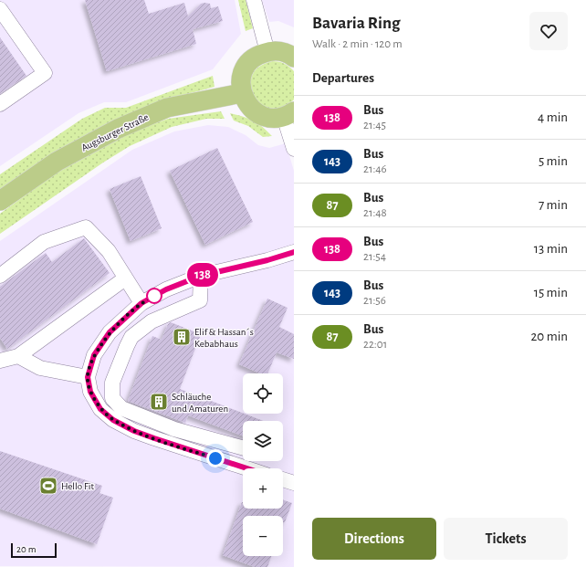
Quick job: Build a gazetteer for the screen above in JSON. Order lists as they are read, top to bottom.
{
  "streets": {
    "main road": ["Augsburger Straße"]
  },
  "places": {
    "building": ["Elif & Hassan´s Kebabhaus", "Schläuche und Amaturen"],
    "sports": ["Hello Fit"]
  },
  "lines": ["bus line 138"],
  "scale_bar": "20 m",
  "page": {
    "on_map": "138",
    "heading": [
      ["Bavaria Ring", "Walk · 2 min · 120 m"],
      "Departures"
    ],
    "list": [
      {
        "mark": "138",
        "name": "Bus",
        "note": "21:45",
        "value": "4 min"
      },
      {
        "mark": "143",
        "name": "Bus",
        "note": "21:46",
        "value": "5 min"
      },
      {
        "mark": "87",
        "name": "Bus",
        "note": "21:48",
        "value": "7 min"
      },
      {
        "mark": "138",
        "name": "Bus",
        "note": "21:54",
        "value": "13 min"
      },
      {
        "mark": "143",
        "name": "Bus",
        "note": "21:56",
        "value": "15 min"
      },
      {
        "mark": "87",
        "name": "Bus",
        "note": "22:01",
        "value": "20 min"
      }
    ],
    "map_buttons": ["+", "−"],
    "buttons": ["Directions", "Tickets"],
    "scale": "20 m"
  }
}
